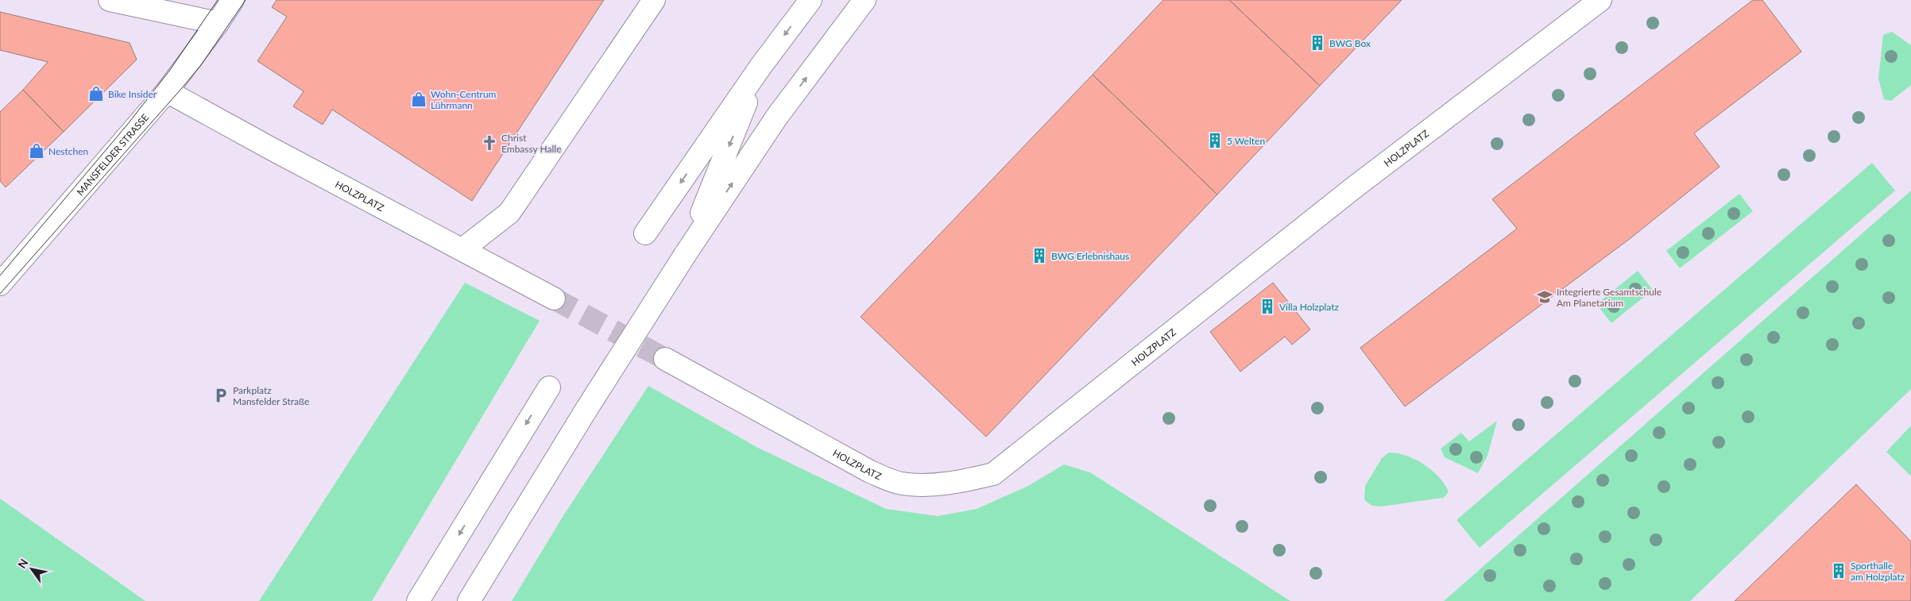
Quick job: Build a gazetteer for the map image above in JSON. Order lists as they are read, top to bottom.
{
  "streets": {
    "street": ["HOLZPLATZ", "MANSFELDER STRASSE"]
  },
  "crossings": [
    ["HOLZPLATZ", "MANSFELDER STRASSE"]
  ],
  "places": {
    "building": [
      "BWG Box",
      "5 Welten",
      "BWG Erlebnishaus",
      "Villa Holzplatz",
      "Sporthalle am Holzplatz"
    ],
    "shop": ["Bike Insider", "Wohn-Centrum Lührmann", "Nestchen"],
    "church": ["Christ Embassy Halle"],
    "school or university": ["Integrierte Gesamtschule Am Planetarium"],
    "parking": ["Parkplatz Mansfelder Straße"]
  },
  "north": "top left"
}
